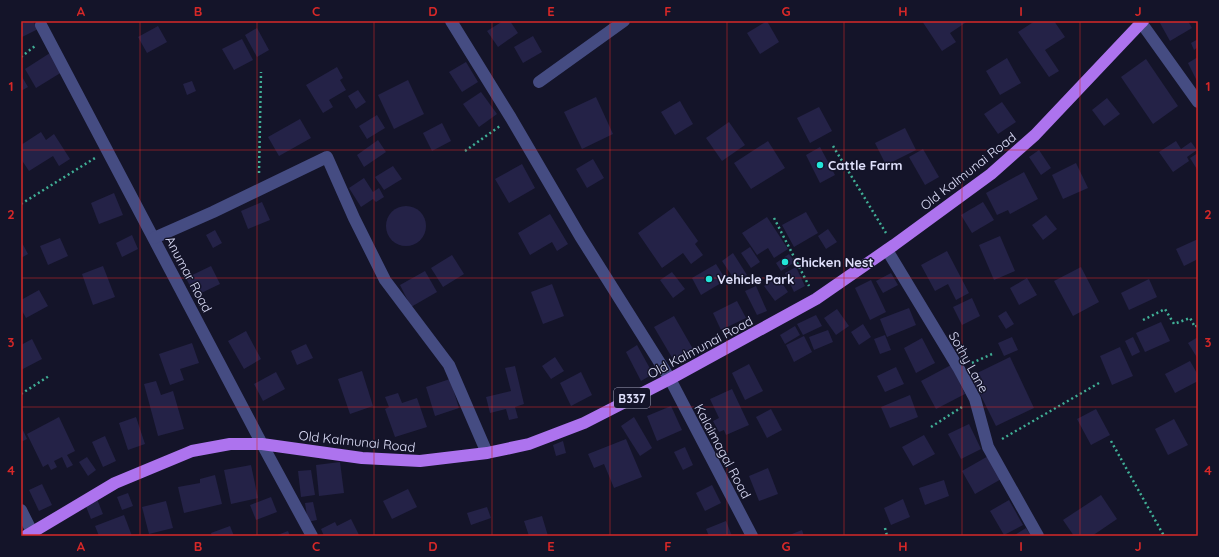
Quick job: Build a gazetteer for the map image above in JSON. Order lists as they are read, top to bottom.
{
  "streets": {
    "main road": ["Old Kalmunai Road", "B337"],
    "street": ["Anumar Road", "Sothy Lane", "Kalaimagal Road"]
  },
  "crossings": [
    ["Old Kalmunai Road", "Anumar Road"],
    ["Old Kalmunai Road", "Sothy Lane"],
    ["Old Kalmunai Road", "Kalaimagal Road"]
  ],
  "places": ["Cattle Farm", "Chicken Nest", "Vehicle Park"],
  "grid": {
    "columns": [
      "A",
      "B",
      "C",
      "D",
      "E",
      "F",
      "G",
      "H",
      "I",
      "J"
    ],
    "rows": [
      "1",
      "2",
      "3",
      "4"
    ]
  }
}
